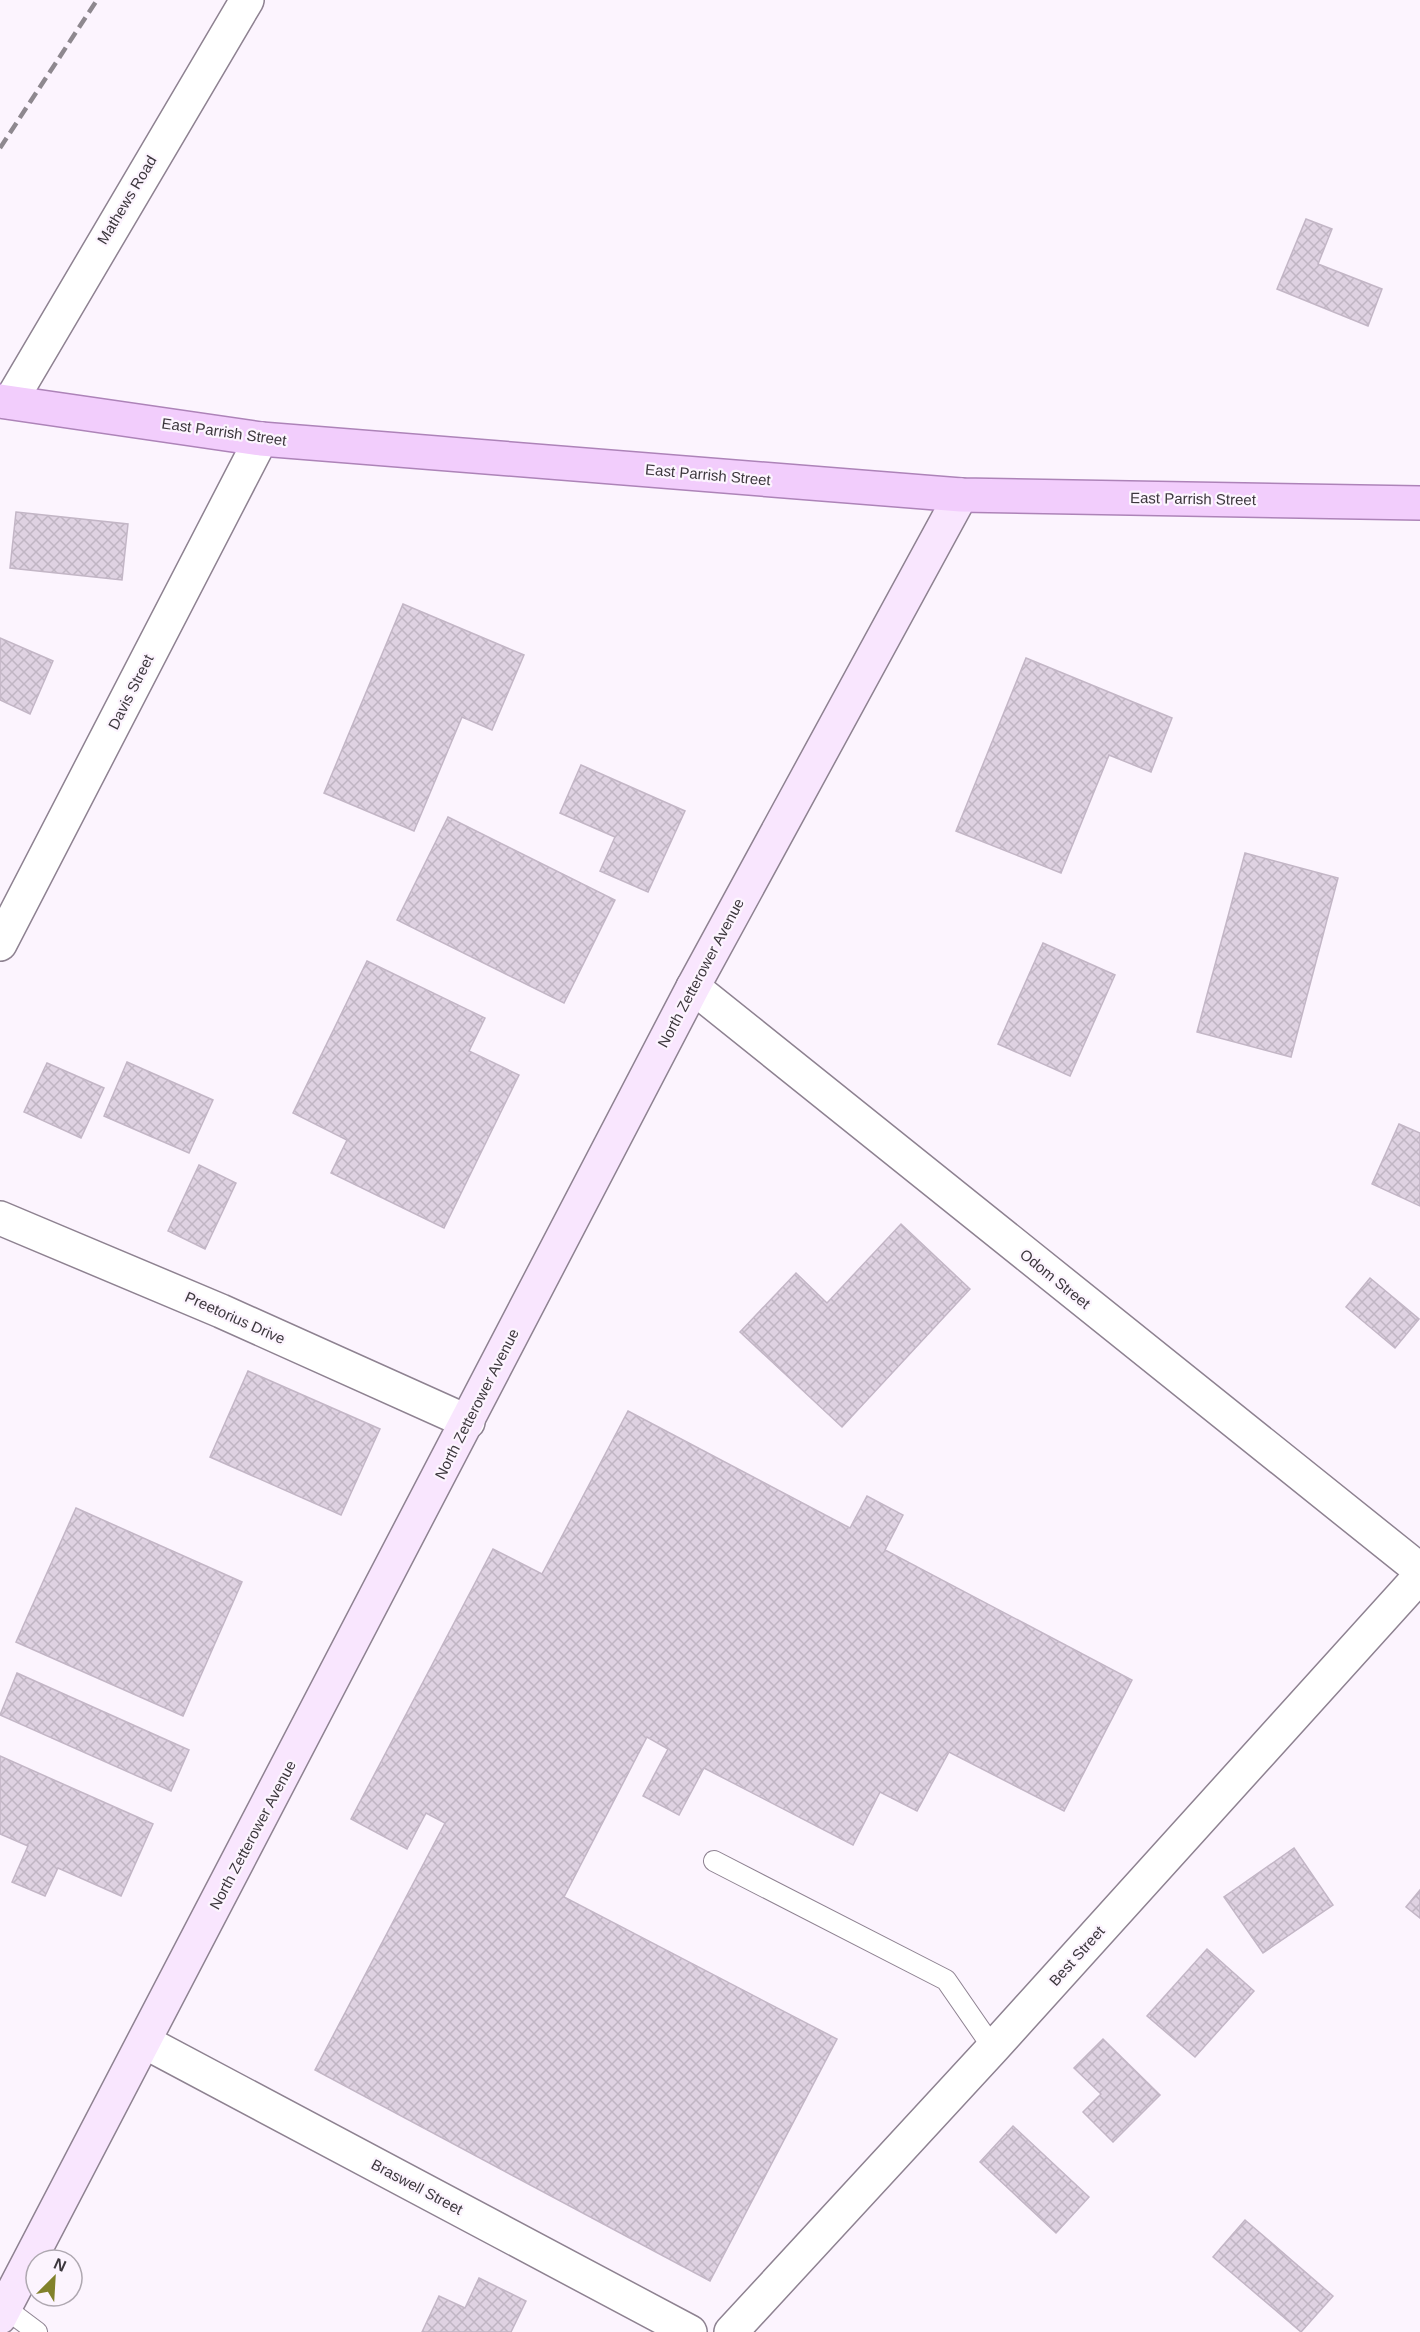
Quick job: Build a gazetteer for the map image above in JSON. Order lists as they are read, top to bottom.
{
  "streets": {
    "main road": ["East Parrish Street"],
    "street": [
      "Mathews Road",
      "Davis Street",
      "North Zetterower Avenue",
      "Odom Street",
      "Preetorius Drive",
      "Best Street",
      "Braswell Street"
    ]
  },
  "crossings": [
    ["Mathews Road", "East Parrish Street"],
    ["East Parrish Street", "Davis Street"],
    ["East Parrish Street", "North Zetterower Avenue"],
    ["North Zetterower Avenue", "Odom Street"],
    ["North Zetterower Avenue", "Preetorius Drive"],
    ["North Zetterower Avenue", "Braswell Street"]
  ],
  "north": "top right"
}
